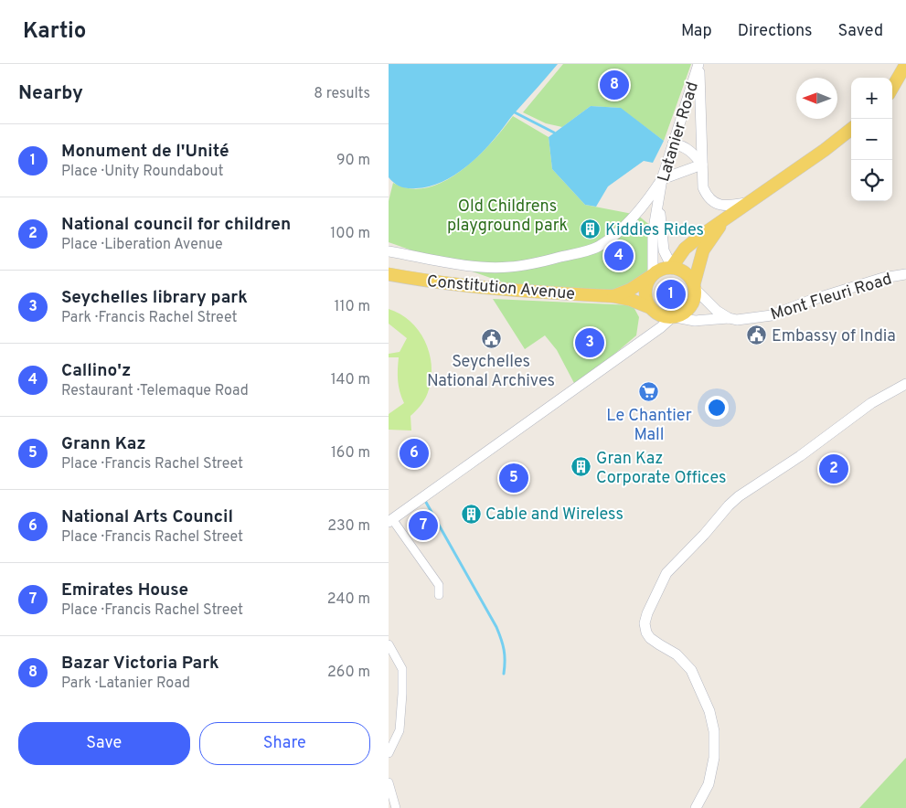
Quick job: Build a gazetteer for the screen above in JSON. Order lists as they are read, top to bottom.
{
  "streets": {
    "main road": ["Latanier Road", "Constitution Avenue", "Mont Fleuri Road"]
  },
  "crossings": [
    ["Latanier Road", "Constitution Avenue"],
    ["Latanier Road", "Mont Fleuri Road"],
    ["Constitution Avenue", "Mont Fleuri Road"]
  ],
  "parks": ["Old Childrens playground park"],
  "places": {
    "building": ["Kiddies Rides", "Gran Kaz Corporate Offices", "Cable and Wireless"],
    "public building": ["Embassy of India", "Seychelles National Archives"],
    "supermarket": ["Le Chantier Mall"]
  },
  "north": "left",
  "page": {
    "header": "Kartio",
    "nav": ["Map", "Directions", "Saved"],
    "heading": ["Nearby", "8 results"],
    "pins": [
      "8",
      "4",
      "1",
      "3",
      "6",
      "2",
      "5",
      "7"
    ],
    "map_buttons": ["+", "−"],
    "list": [
      {
        "mark": "1",
        "name": "Monument de l'Unité",
        "note": "Place · Unity Roundabout",
        "value": "90 m"
      },
      {
        "mark": "2",
        "name": "National council for children",
        "note": "Place · Liberation Avenue",
        "value": "100 m"
      },
      {
        "mark": "3",
        "name": "Seychelles library park",
        "note": "Park · Francis Rachel Street",
        "value": "110 m"
      },
      {
        "mark": "4",
        "name": "Callino'z",
        "note": "Restaurant · Telemaque Road",
        "value": "140 m"
      },
      {
        "mark": "5",
        "name": "Grann Kaz",
        "note": "Place · Francis Rachel Street",
        "value": "160 m"
      },
      {
        "mark": "6",
        "name": "National Arts Council",
        "note": "Place · Francis Rachel Street",
        "value": "230 m"
      },
      {
        "mark": "7",
        "name": "Emirates House",
        "note": "Place · Francis Rachel Street",
        "value": "240 m"
      },
      {
        "mark": "8",
        "name": "Bazar Victoria Park",
        "note": "Park · Latanier Road",
        "value": "260 m"
      }
    ],
    "buttons": ["Save", "Share"]
  }
}
